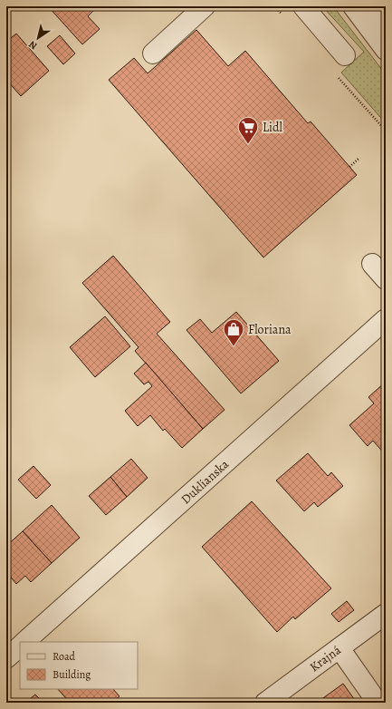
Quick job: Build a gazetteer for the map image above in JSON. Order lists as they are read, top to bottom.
{
  "streets": {
    "street": ["Duklianska", "Krajná"]
  },
  "places": {
    "supermarket": ["Lidl"],
    "shop": ["Floriana"]
  },
  "legend": ["Road", "Building"],
  "north": "bottom left"
}
